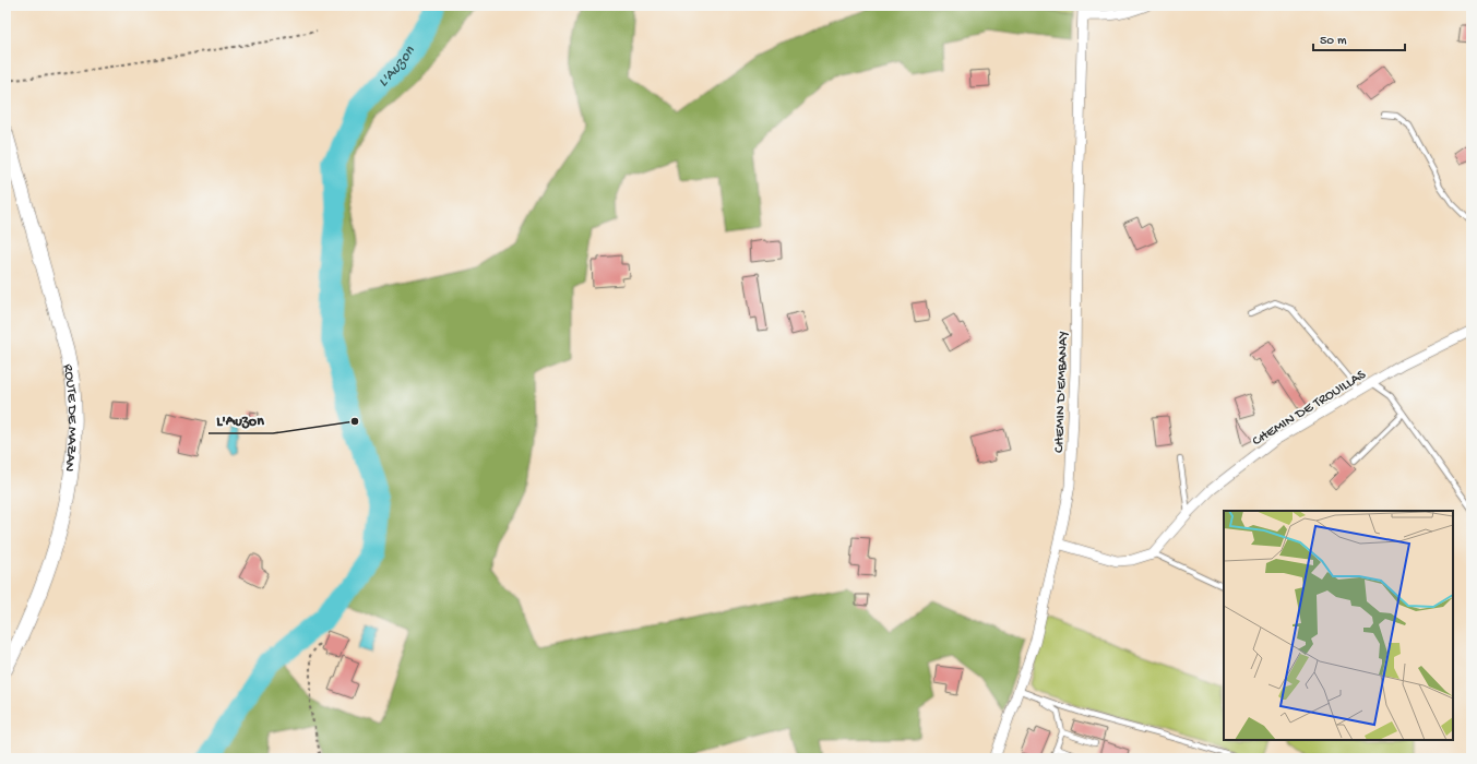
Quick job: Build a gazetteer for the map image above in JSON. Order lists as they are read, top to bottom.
{
  "streets": {
    "main road": ["ROUTE DE MAZAN"],
    "street": ["CHEMIN D'EMBANAY", "CHEMIN DE TROUILLAS"]
  },
  "water": ["L'Auzon"],
  "places": ["L'Auzon"],
  "scale_bar": "50 m"
}
